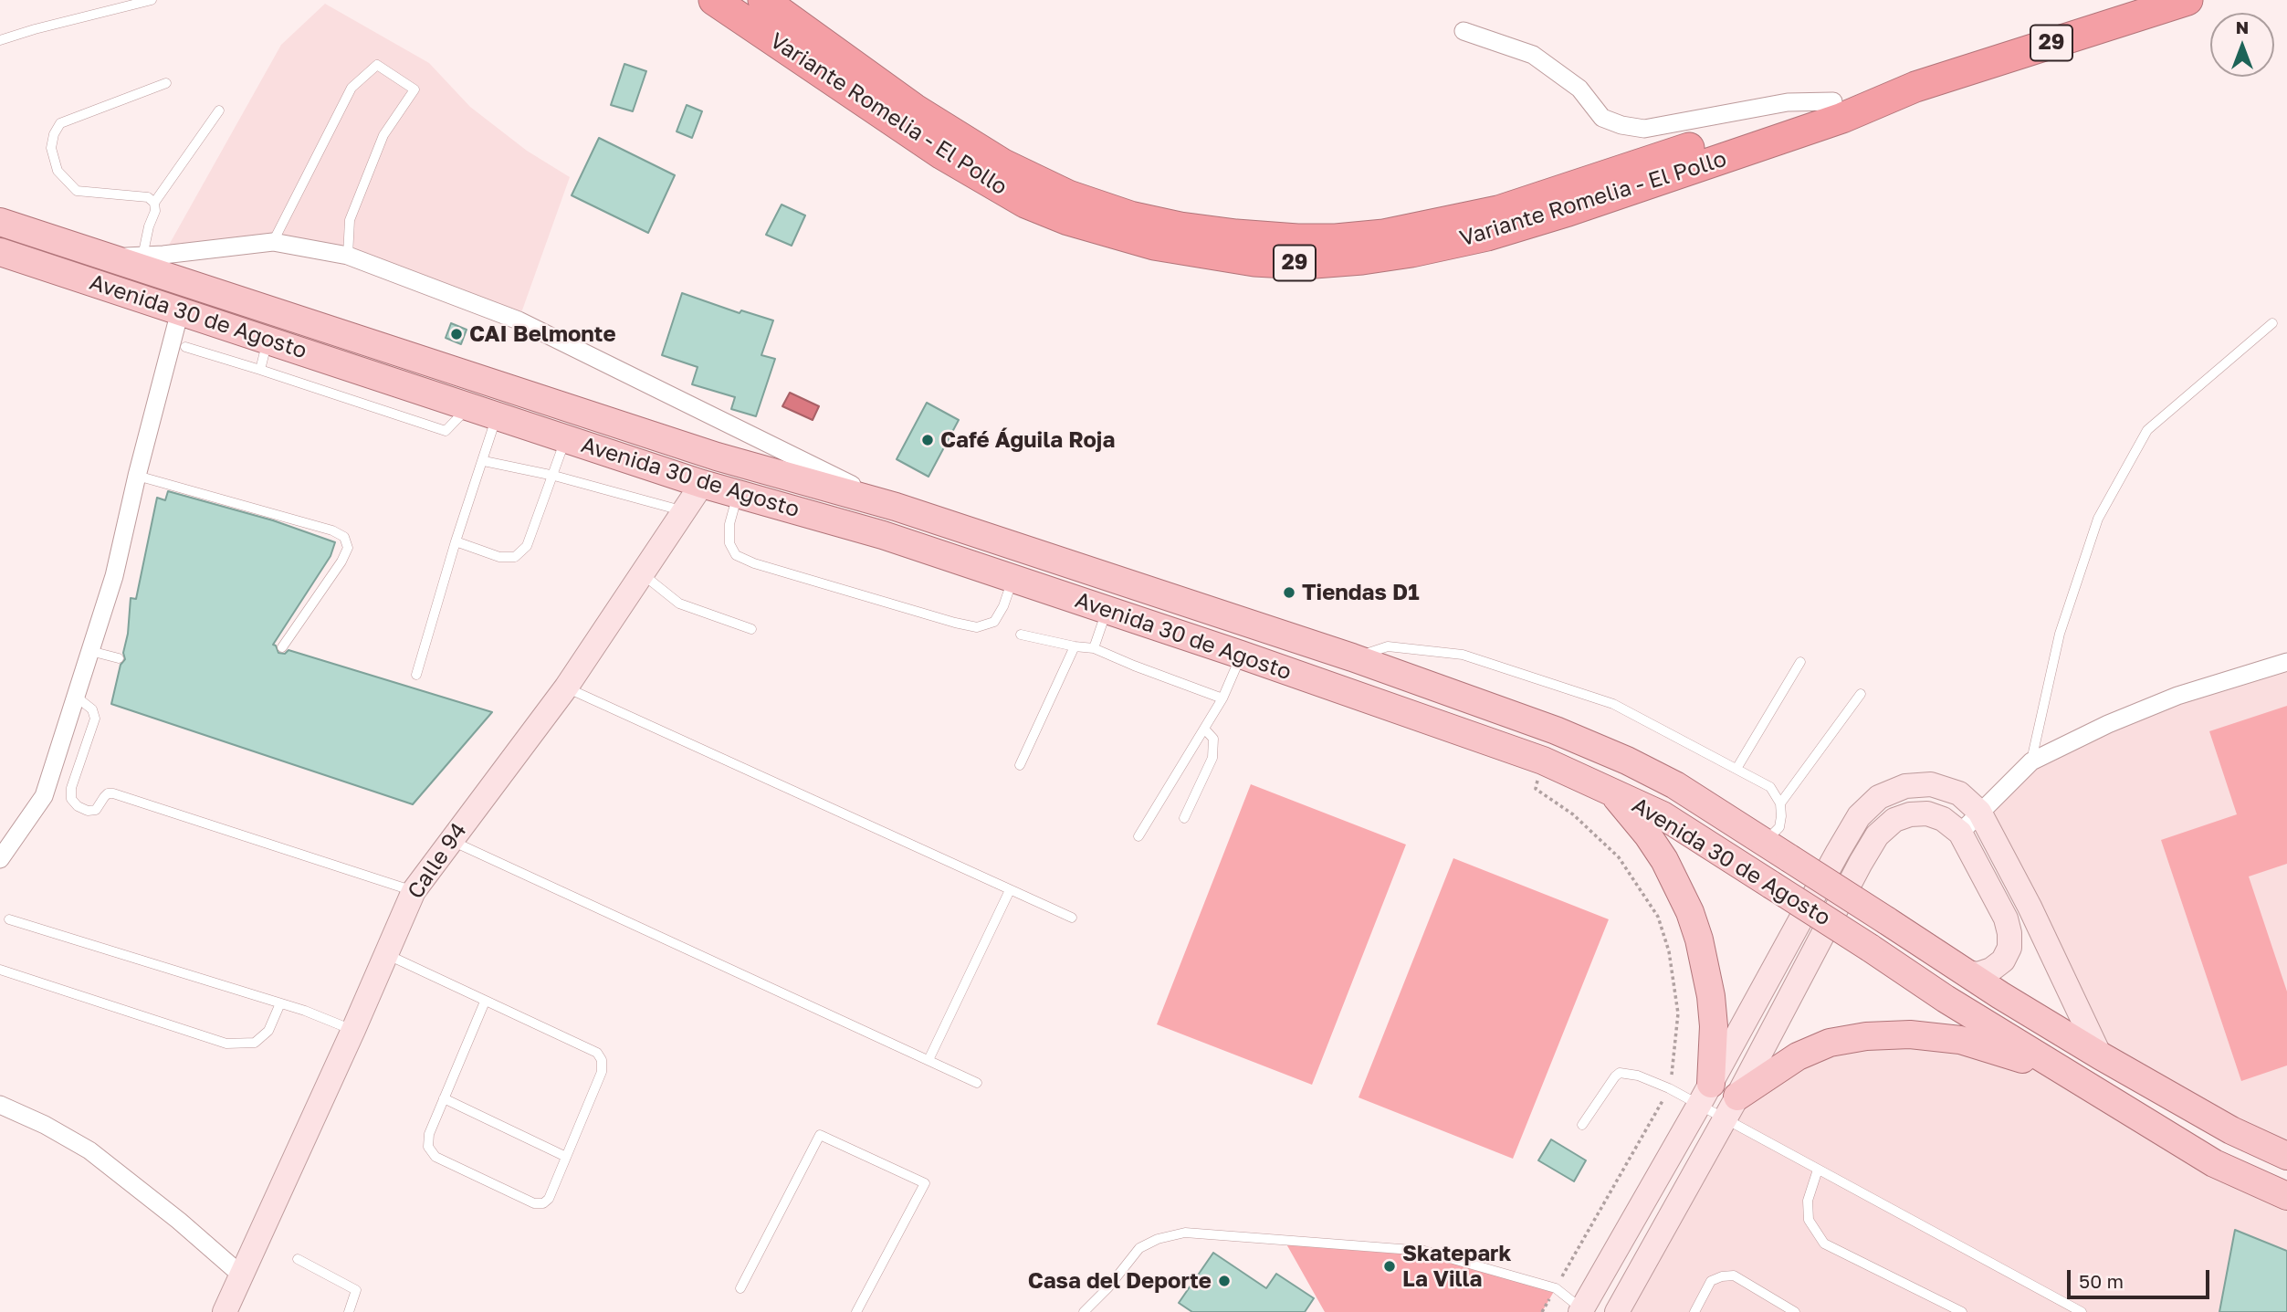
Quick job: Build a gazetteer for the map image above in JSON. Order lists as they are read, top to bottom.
{
  "streets": {
    "highway": ["29", "Variante Romelia - El Pollo"],
    "main road": ["Avenida 30 de Agosto"],
    "street": ["Calle 94"]
  },
  "crossings": [
    ["Avenida 30 de Agosto", "Calle 94"]
  ],
  "places": [
    "CAI Belmonte",
    "Café Águila Roja",
    "Tiendas D1",
    "Skatepark La Villa",
    "Casa del Deporte"
  ],
  "scale_bar": "50 m",
  "north": "top"
}
